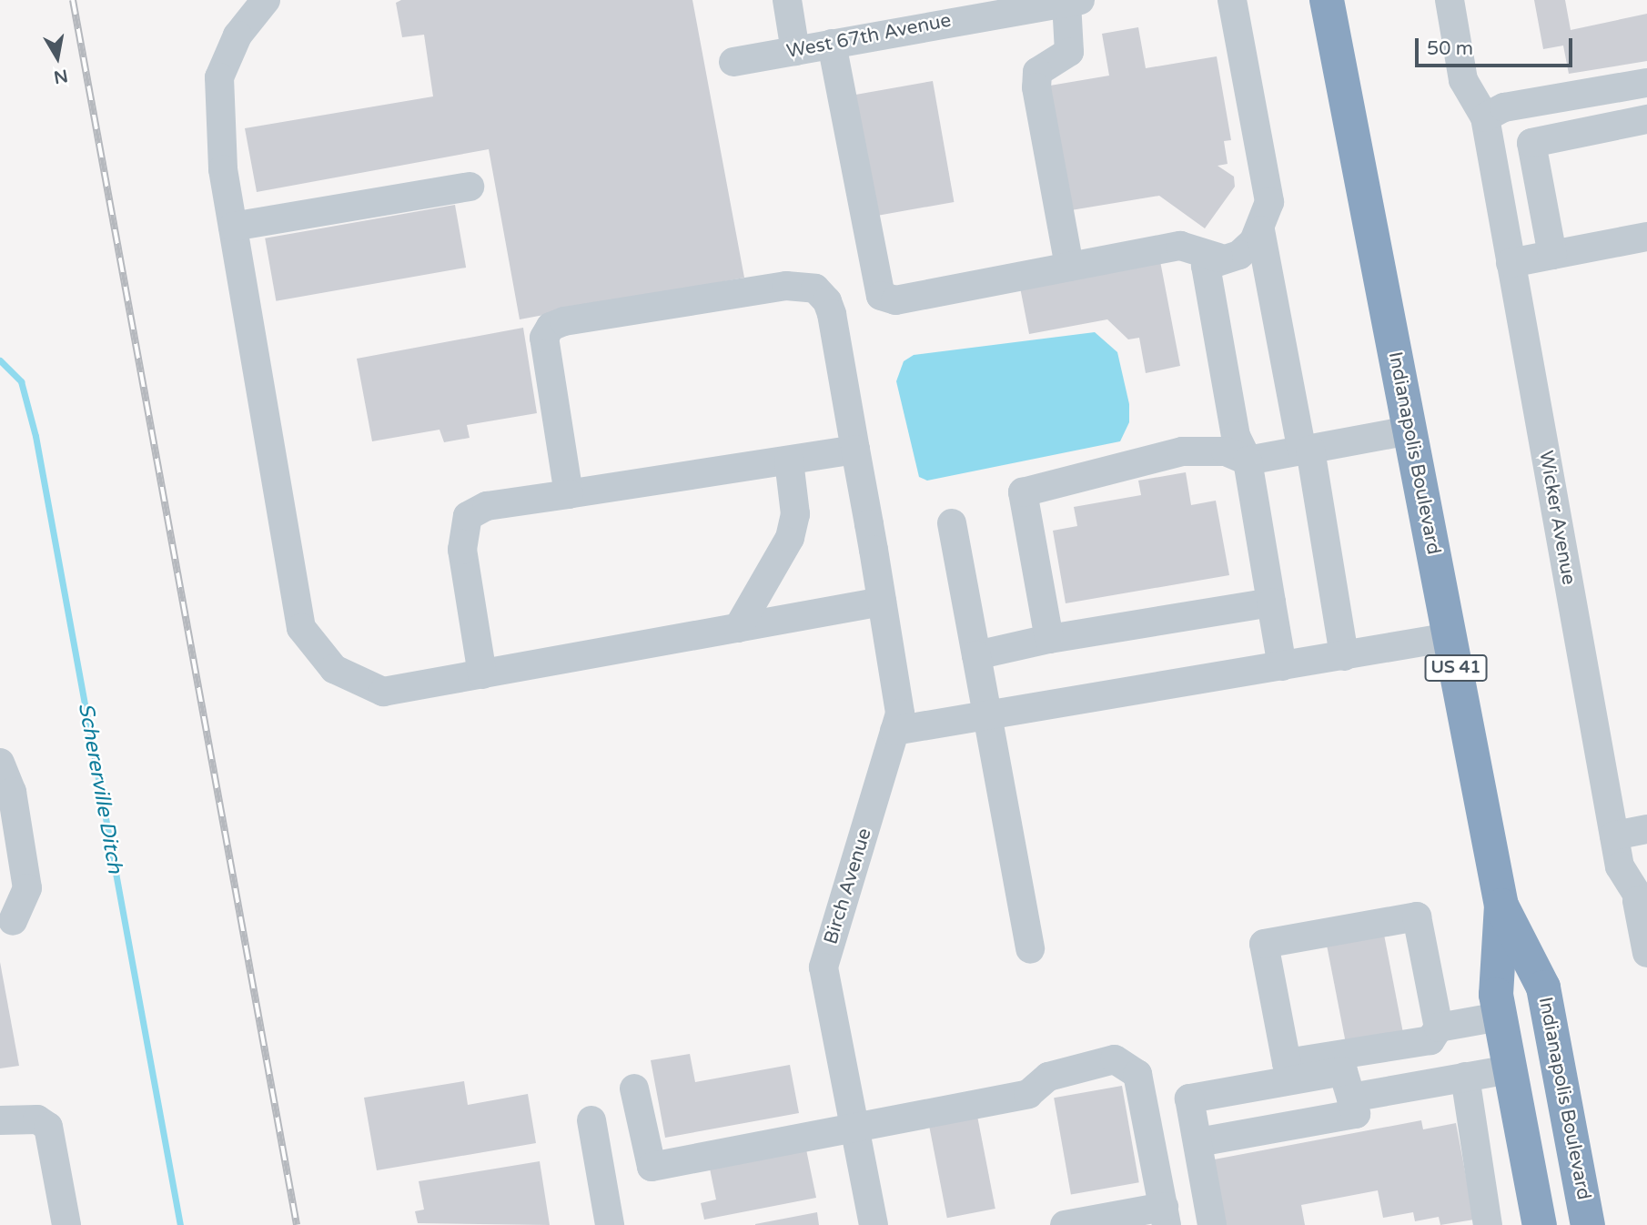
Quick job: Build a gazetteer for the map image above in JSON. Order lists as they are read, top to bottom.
{
  "streets": {
    "highway": ["Indianapolis Boulevard", "US 41"],
    "street": ["West 67th Avenue", "Wicker Avenue", "Birch Avenue"]
  },
  "water": ["Schererville Ditch"],
  "scale_bar": "50 m",
  "north": "bottom"
}
